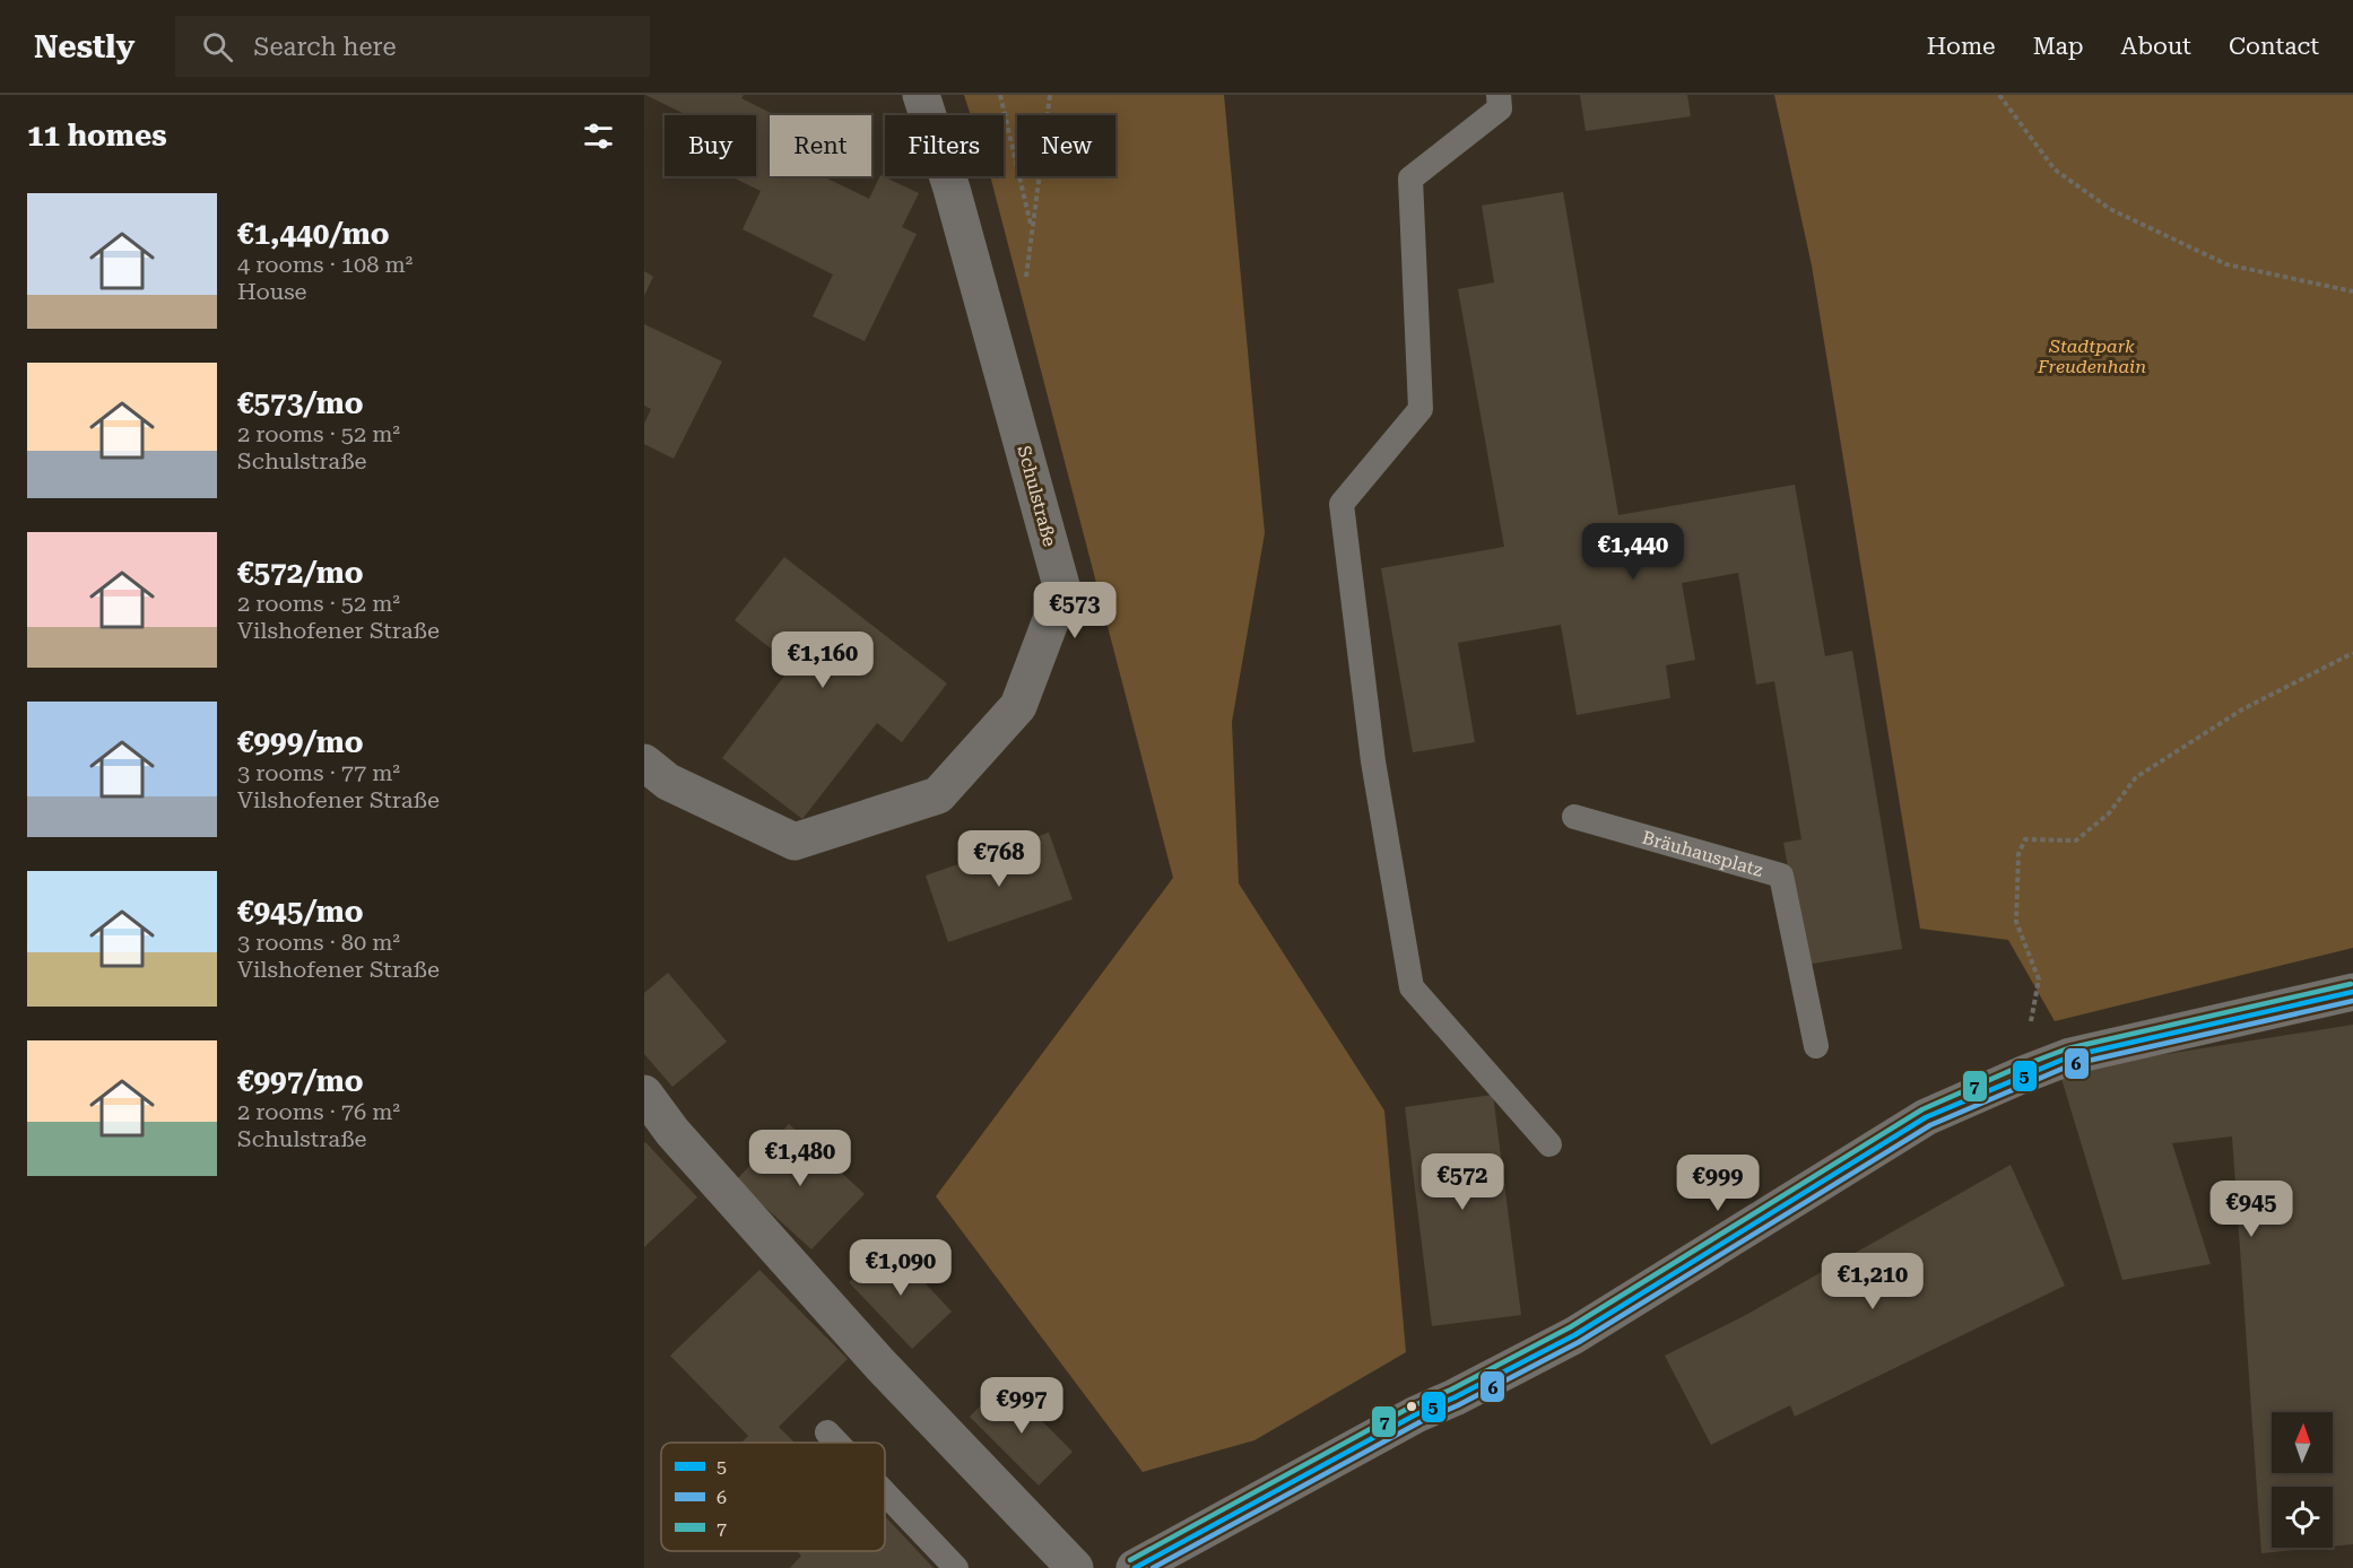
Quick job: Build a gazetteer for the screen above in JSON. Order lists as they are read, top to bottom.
{
  "streets": {
    "street": ["Schulstraße"],
    "lane": ["Bräuhausplatz"]
  },
  "parks": ["Stadtpark Freudenhain"],
  "lines": ["transit line 7", "transit line 5", "transit line 6"],
  "legend": ["5", "6", "7"],
  "north": "top",
  "page": {
    "header": "Nestly",
    "search": "Search here",
    "nav": [
      "Home",
      "Map",
      "About",
      "Contact"
    ],
    "heading": "11 homes",
    "chip": [
      "Buy",
      "Rent",
      "Filters",
      "New"
    ],
    "list": [
      {
        "name": "€1,440/mo",
        "note": "4 rooms · 108 m² · House"
      },
      {
        "name": "€573/mo",
        "note": "2 rooms · 52 m² · Schulstraße"
      },
      {
        "name": "€572/mo",
        "note": "2 rooms · 52 m² · Vilshofener Straße"
      },
      {
        "name": "€999/mo",
        "note": "3 rooms · 77 m² · Vilshofener Straße"
      },
      {
        "name": "€945/mo",
        "note": "3 rooms · 80 m² · Vilshofener Straße"
      },
      {
        "name": "€997/mo",
        "note": "2 rooms · 76 m² · Schulstraße"
      }
    ],
    "price": [
      "€1,440",
      "€573",
      "€1,160",
      "€768",
      "€1,480",
      "€572",
      "€999",
      "€945",
      "€1,090",
      "€1,210",
      "€997"
    ]
  }
}
